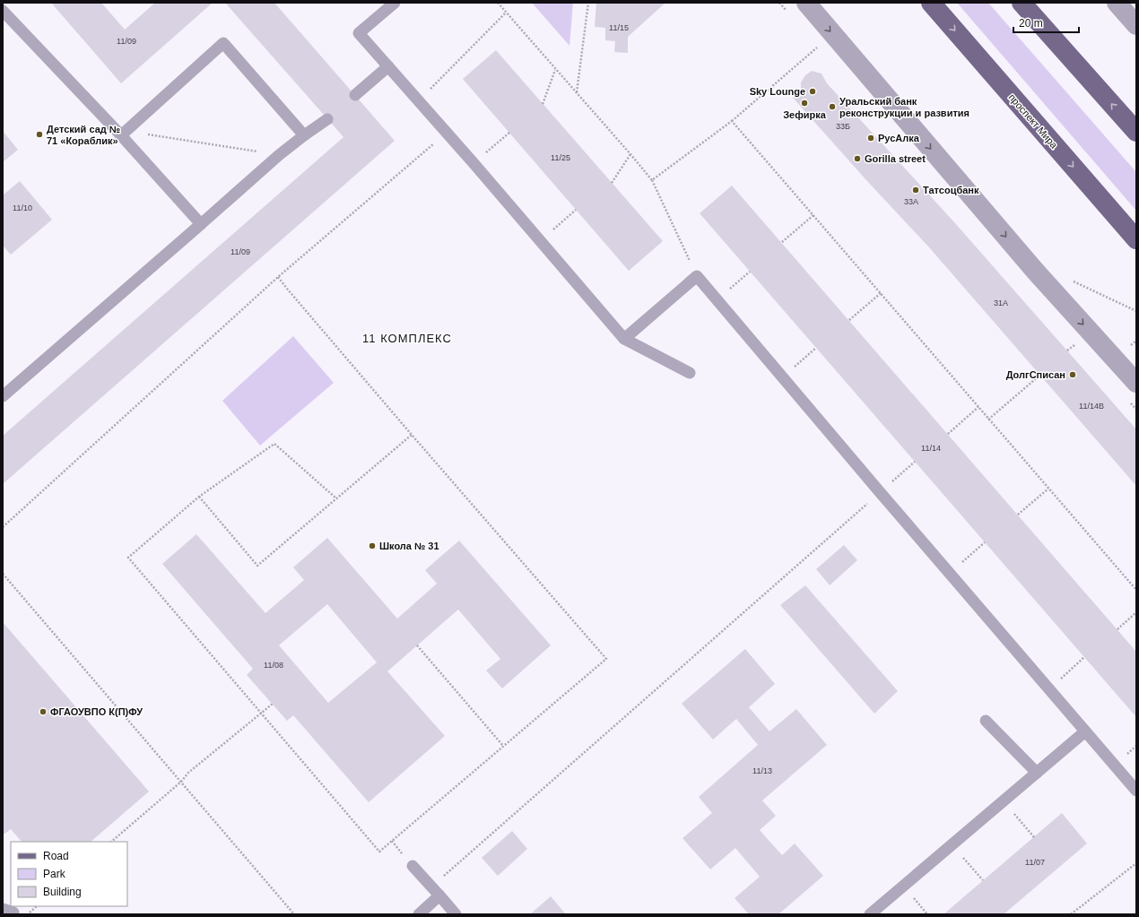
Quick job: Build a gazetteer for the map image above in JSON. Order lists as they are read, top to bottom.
{
  "streets": {
    "main road": ["проспект Мира"]
  },
  "districts": ["11 КОМПЛЕКС"],
  "places": [
    "Sky Lounge",
    "Зефирка",
    "Уральский банк реконструкции и развития",
    "Детский сад № 71 «Кораблик»",
    "РусАлка",
    "Gorilla street",
    "Татсоцбанк",
    "ДолгСписан",
    "Школа № 31",
    "ФГАОУВПО К(П)ФУ"
  ],
  "house_numbers": [
    "11/15",
    "11/09",
    "33Б",
    "11/25",
    "33А",
    "11/10",
    "11/09",
    "31А",
    "11/14В",
    "11/14",
    "11/08",
    "11/13",
    "11/07"
  ],
  "legend": ["Road", "Park", "Building"],
  "scale_bar": "20 m"
}
